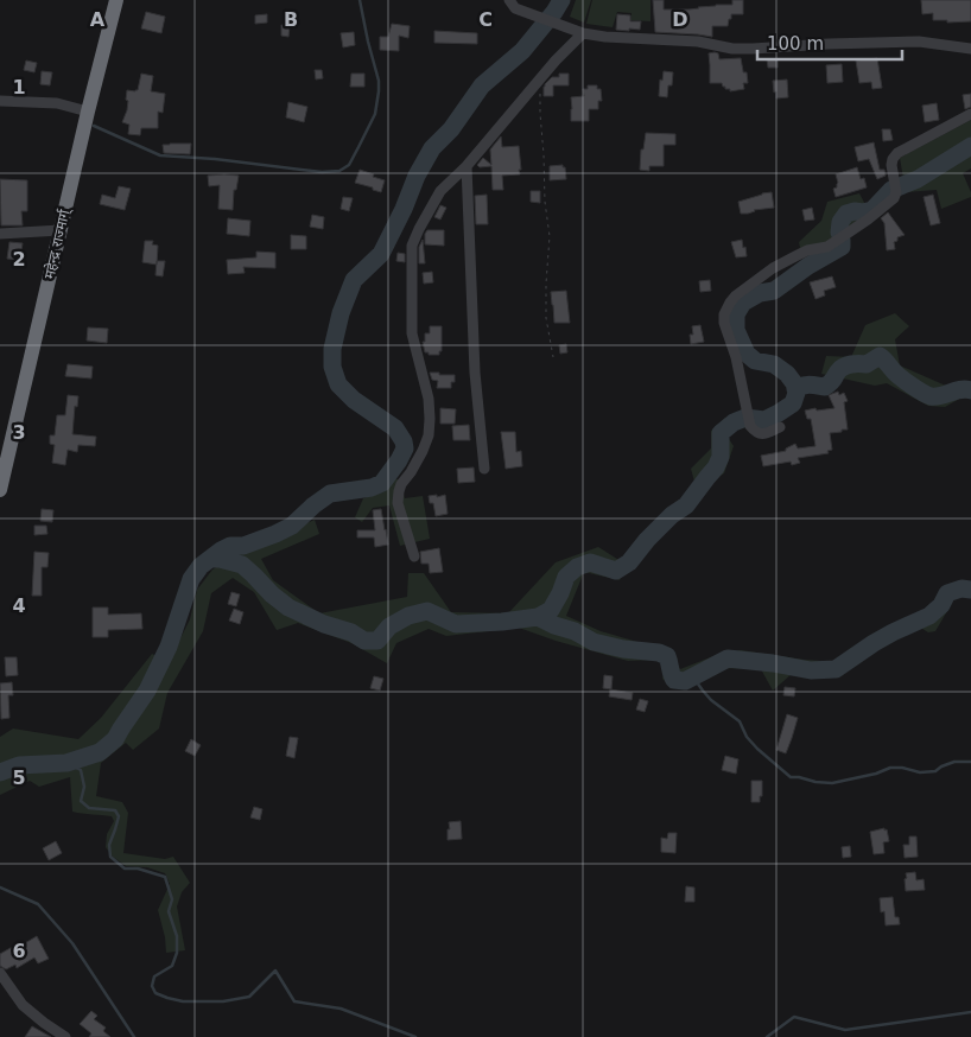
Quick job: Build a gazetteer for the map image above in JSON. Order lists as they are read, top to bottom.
{
  "streets": {
    "highway": ["महेन्द्र राज्मार्ग्"]
  },
  "scale_bar": "100 m",
  "grid": {
    "columns": [
      "A",
      "B",
      "C",
      "D"
    ],
    "rows": [
      "1",
      "2",
      "3",
      "4",
      "5",
      "6"
    ]
  }
}
